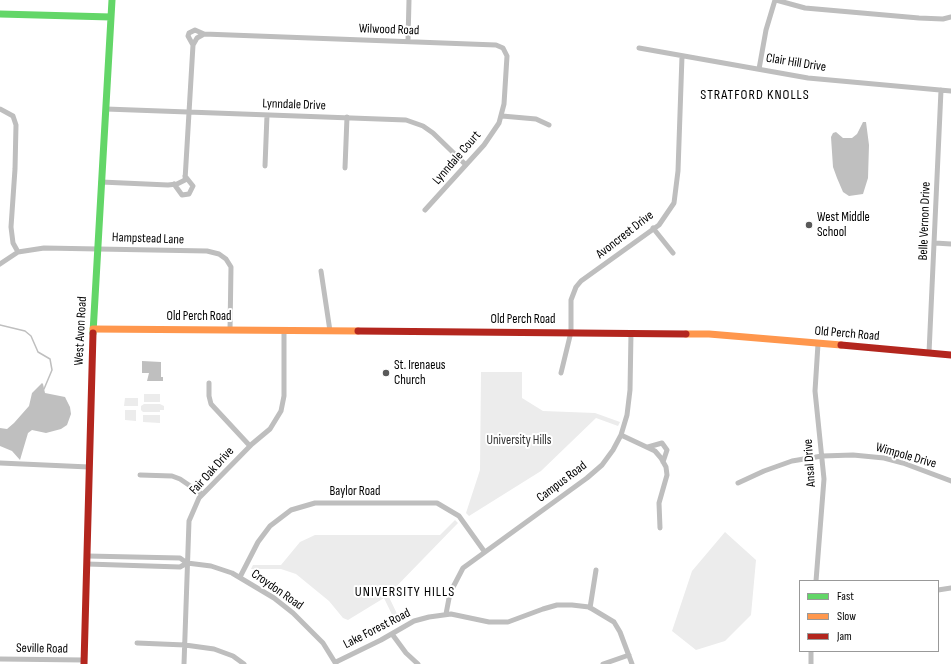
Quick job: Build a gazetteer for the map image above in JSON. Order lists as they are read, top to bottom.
{
  "streets": {
    "street": [
      "Wilwood Road",
      "Clair Hill Drive",
      "Lynndale Drive",
      "Lynndale Court",
      "Belle Vernon Drive",
      "Avoncrest Drive",
      "Hampstead Lane",
      "Old Perch Road",
      "West Avon Road",
      "Wimpole Drive",
      "Ansal Drive",
      "Fair Oak Drive",
      "Campus Road",
      "Baylor Road",
      "Croydon Road",
      "Lake Forest Road",
      "Seville Road"
    ]
  },
  "crossings": [
    ["Wilwood Road", "Lynndale Drive"],
    ["Wilwood Road", "Lynndale Court"],
    ["Clair Hill Drive", "Belle Vernon Drive"],
    ["Clair Hill Drive", "Avoncrest Drive"],
    ["Lynndale Drive", "Lynndale Court"],
    ["Lynndale Drive", "West Avon Road"],
    ["Belle Vernon Drive", "Old Perch Road"],
    ["Avoncrest Drive", "Old Perch Road"],
    ["Hampstead Lane", "Old Perch Road"],
    ["Hampstead Lane", "West Avon Road"],
    ["Old Perch Road", "West Avon Road"],
    ["Old Perch Road", "Ansal Drive"],
    ["Old Perch Road", "Fair Oak Drive"],
    ["Old Perch Road", "Campus Road"],
    ["West Avon Road", "Croydon Road"],
    ["West Avon Road", "Seville Road"],
    ["Wimpole Drive", "Ansal Drive"],
    ["Fair Oak Drive", "Croydon Road"],
    ["Campus Road", "Baylor Road"],
    ["Campus Road", "Lake Forest Road"],
    ["Baylor Road", "Croydon Road"],
    ["Croydon Road", "Lake Forest Road"]
  ],
  "districts": ["STRATFORD KNOLLS", "UNIVERSITY HILLS"],
  "parks": ["University Hills"],
  "places": ["West Middle School", "St. Irenaeus Church"],
  "legend": ["Fast", "Slow", "Jam"]
}
